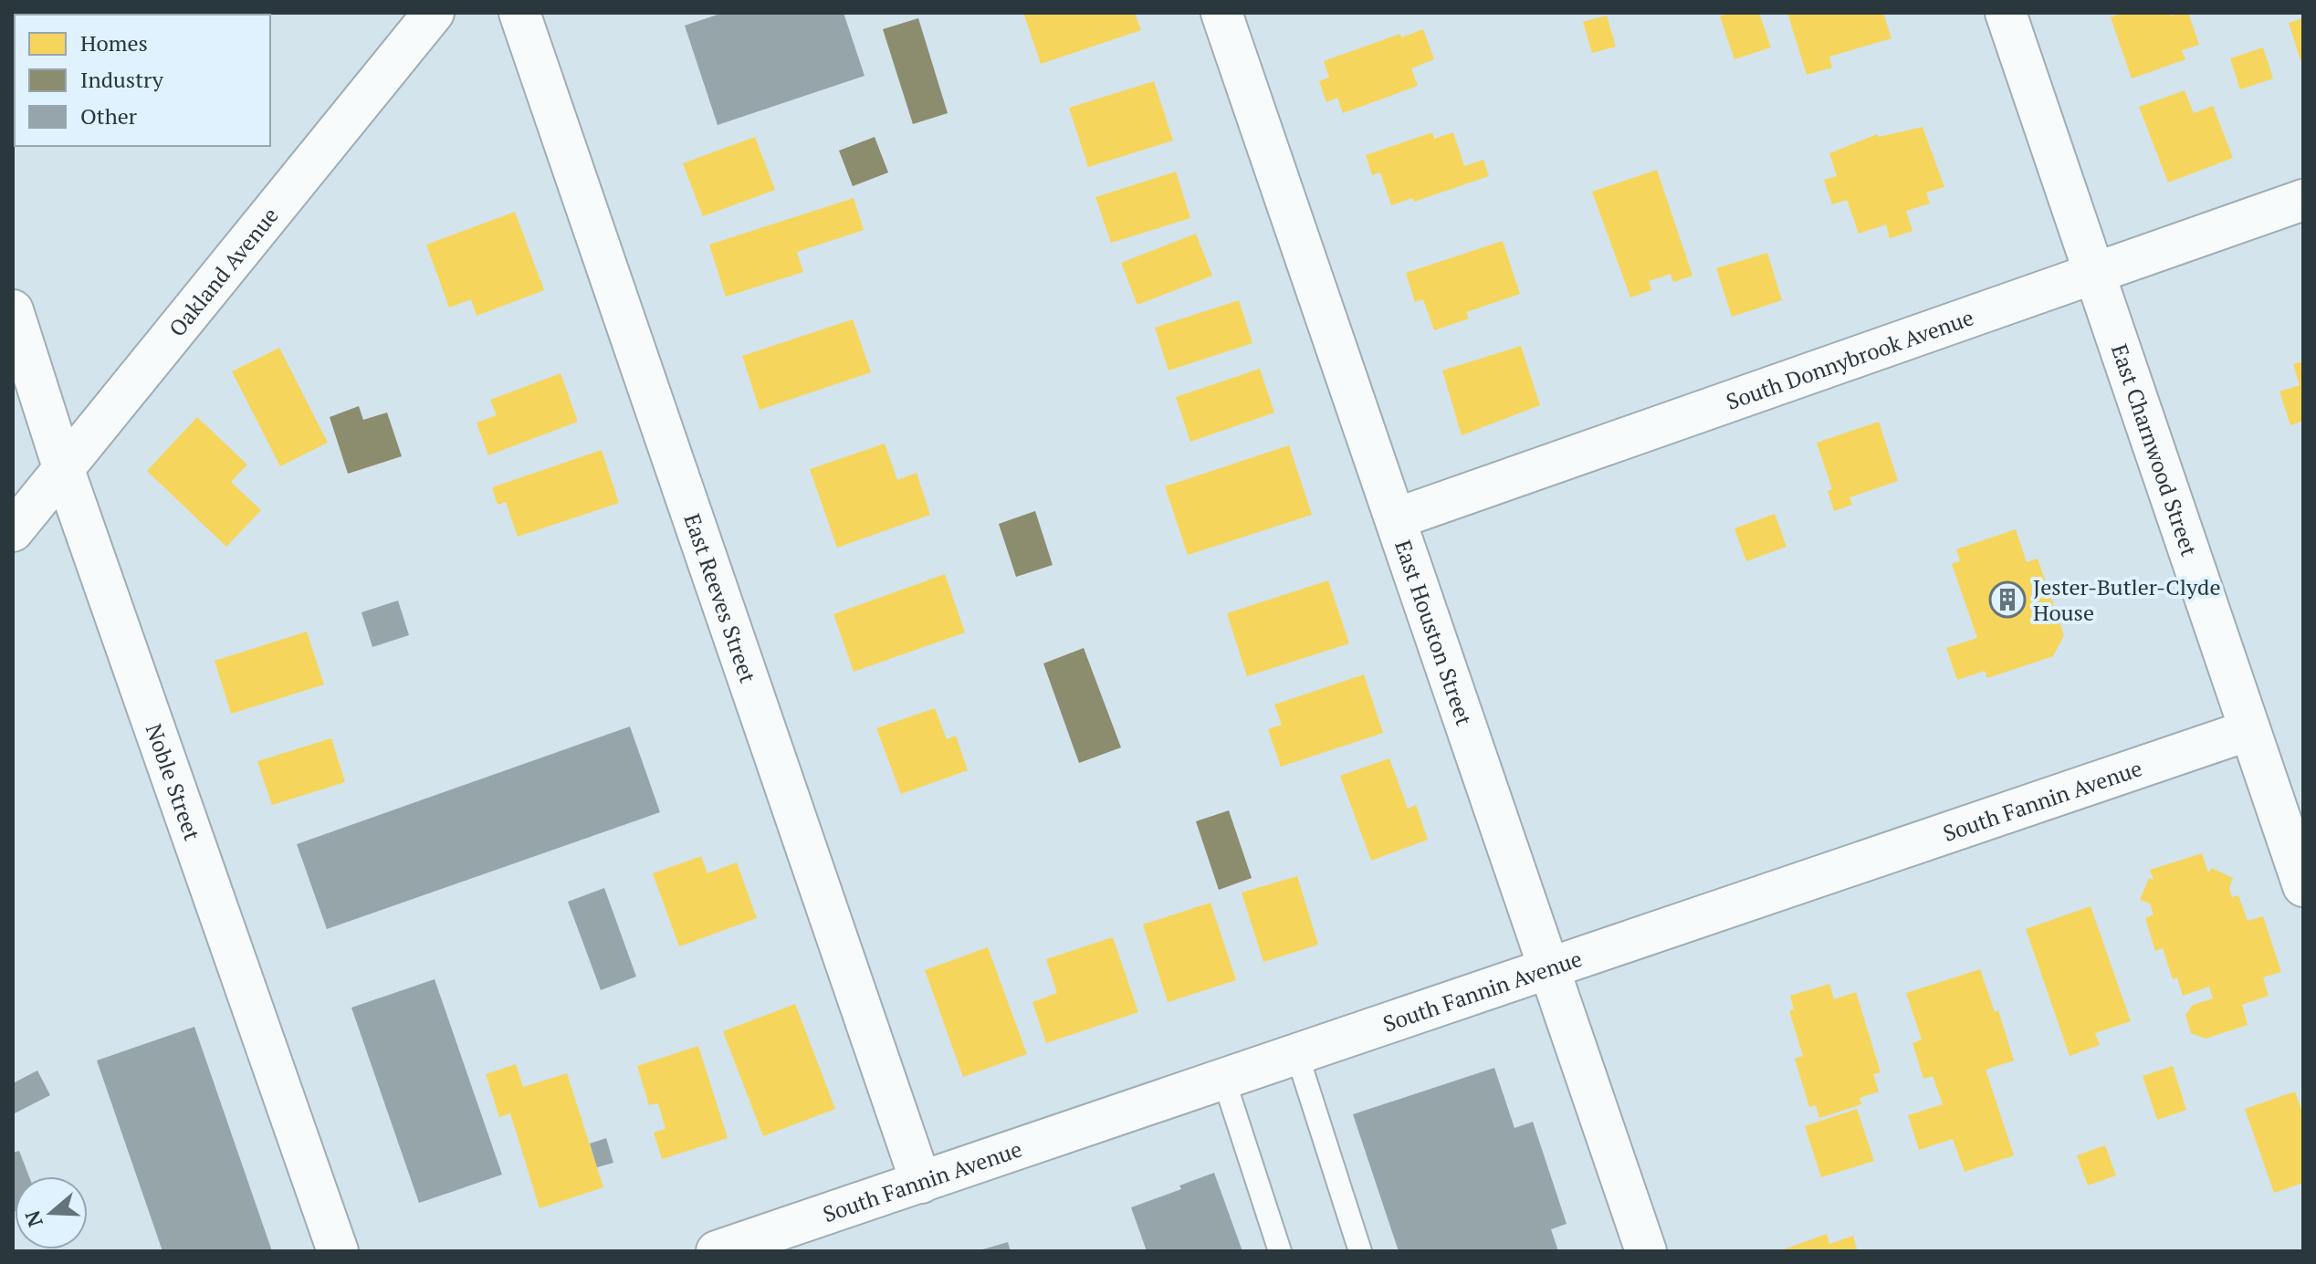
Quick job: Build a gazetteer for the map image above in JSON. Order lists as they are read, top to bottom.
{
  "streets": {
    "street": [
      "Oakland Avenue",
      "South Donnybrook Avenue",
      "East Charnwood Street",
      "East Reeves Street",
      "East Houston Street",
      "Noble Street",
      "South Fannin Avenue"
    ]
  },
  "crossings": [
    ["Oakland Avenue", "Noble Street"],
    ["South Donnybrook Avenue", "East Charnwood Street"],
    ["South Donnybrook Avenue", "East Houston Street"],
    ["East Charnwood Street", "South Fannin Avenue"],
    ["East Reeves Street", "South Fannin Avenue"],
    ["East Houston Street", "South Fannin Avenue"]
  ],
  "places": {
    "building": ["Jester-Butler-Clyde House"]
  },
  "legend": ["Homes", "Industry", "Other"],
  "north": "left"
}
